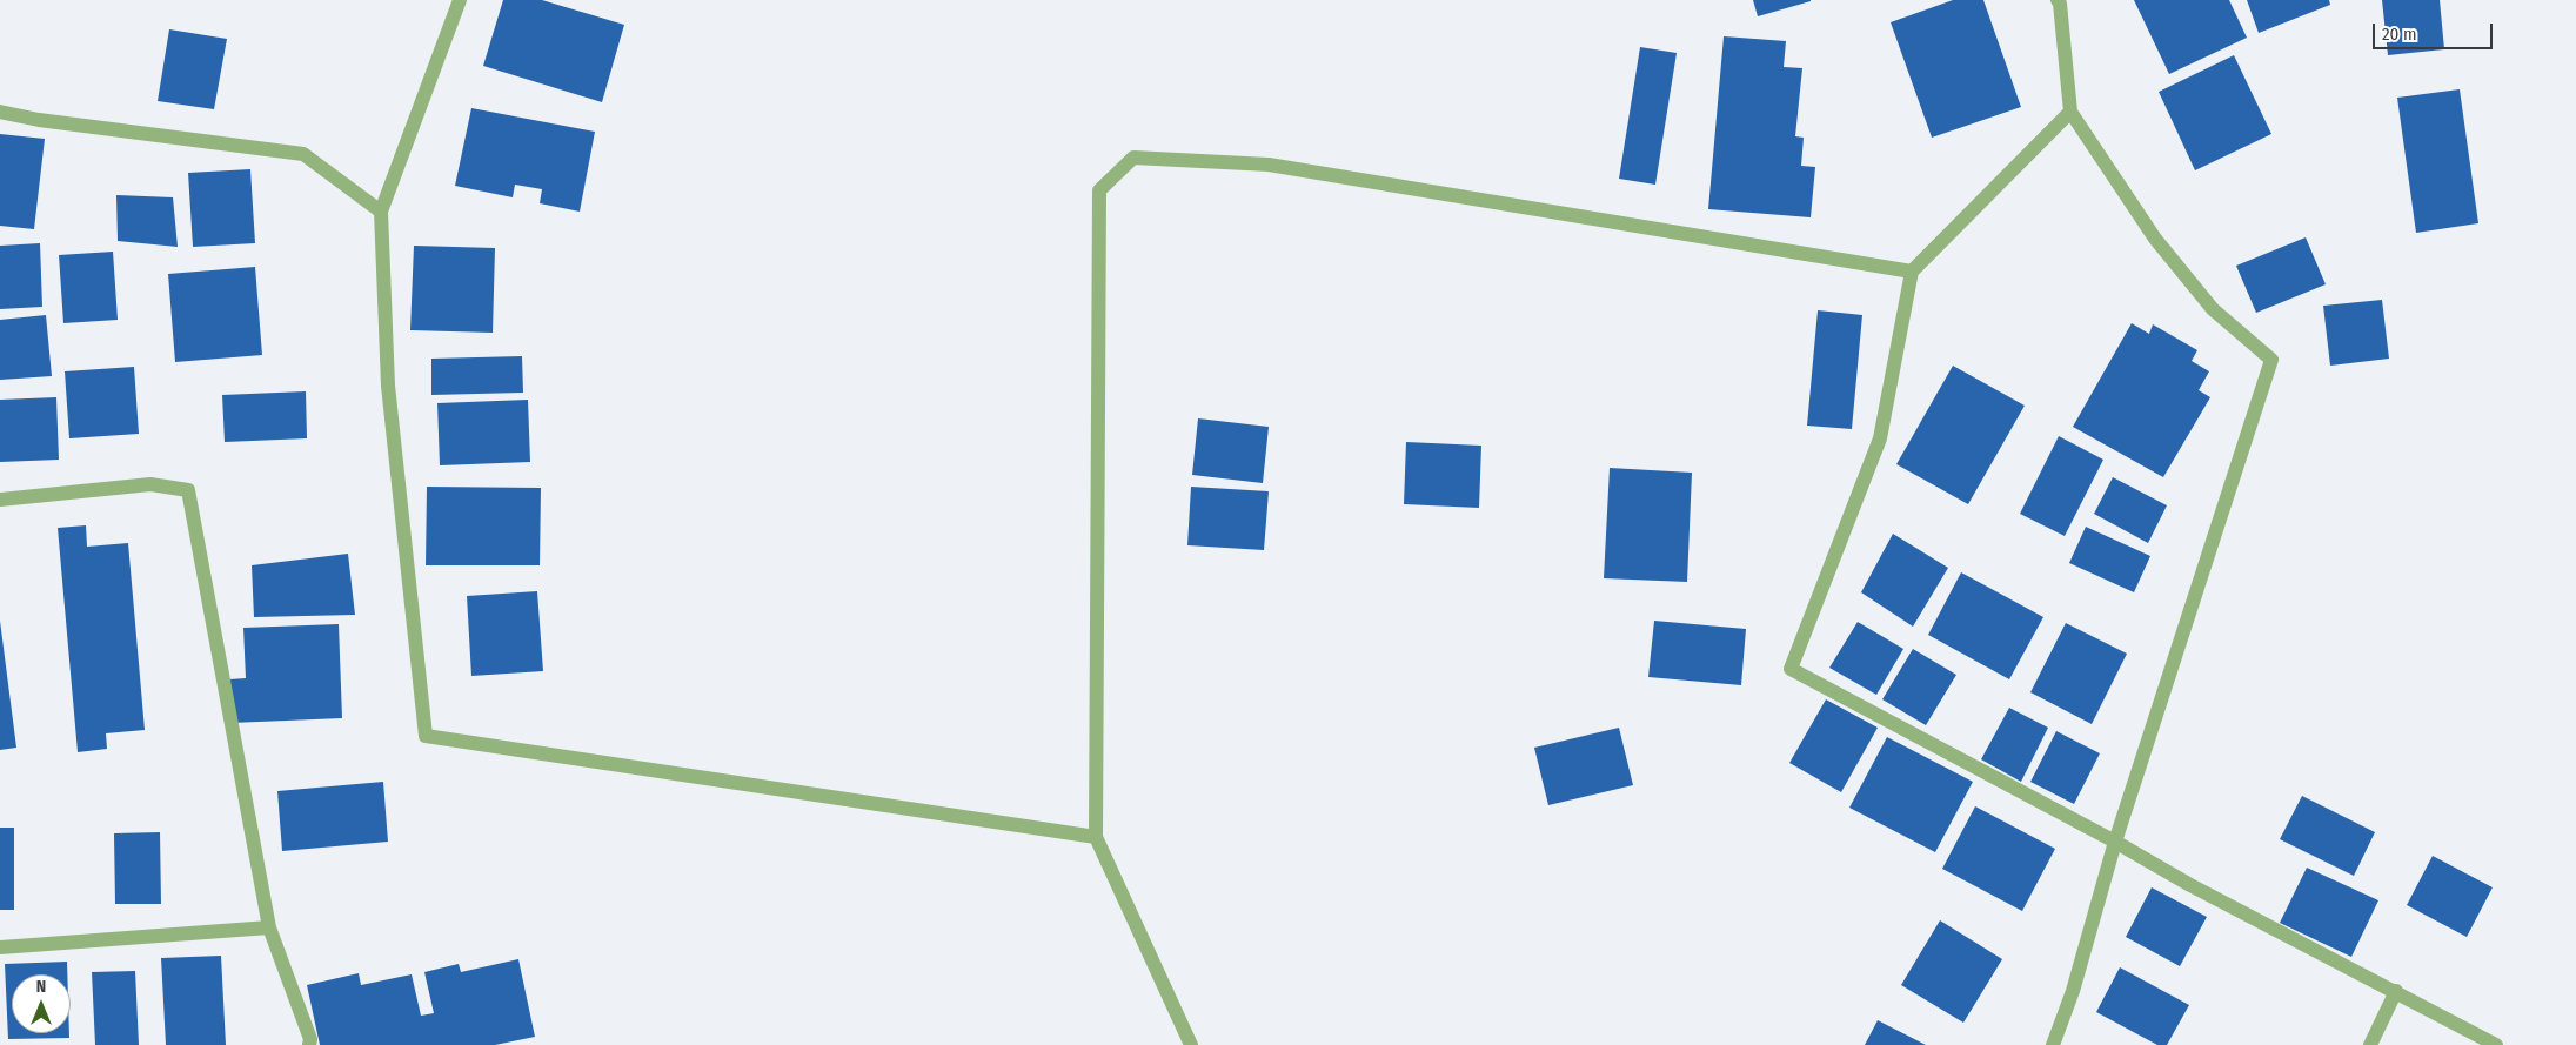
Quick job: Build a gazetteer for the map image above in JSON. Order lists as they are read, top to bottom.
{
  "scale_bar": "20 m",
  "north": "top"
}
